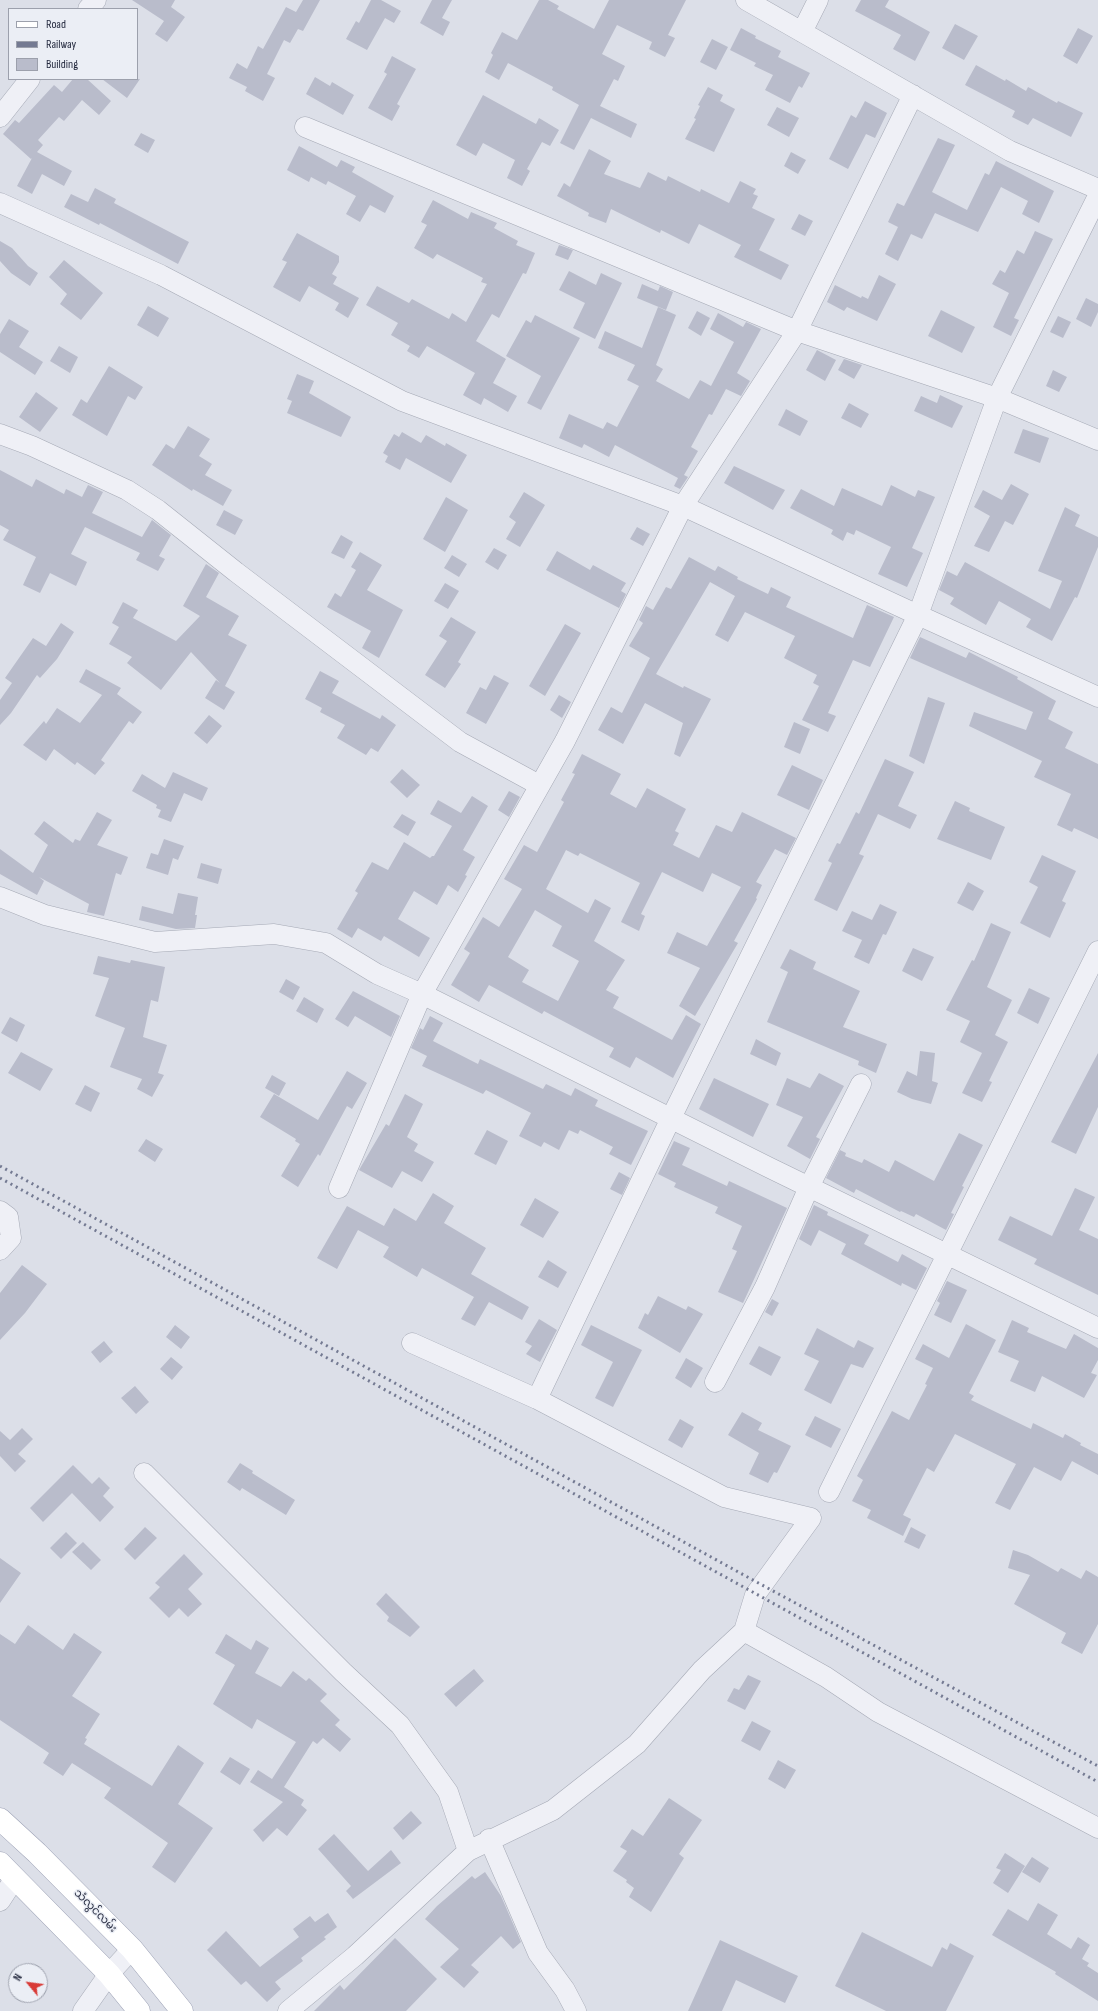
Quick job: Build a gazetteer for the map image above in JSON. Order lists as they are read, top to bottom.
{
  "streets": {
    "main road": ["သံလွင်လမ်း"]
  },
  "legend": ["Road", "Railway", "Building"],
  "north": "top left"
}
